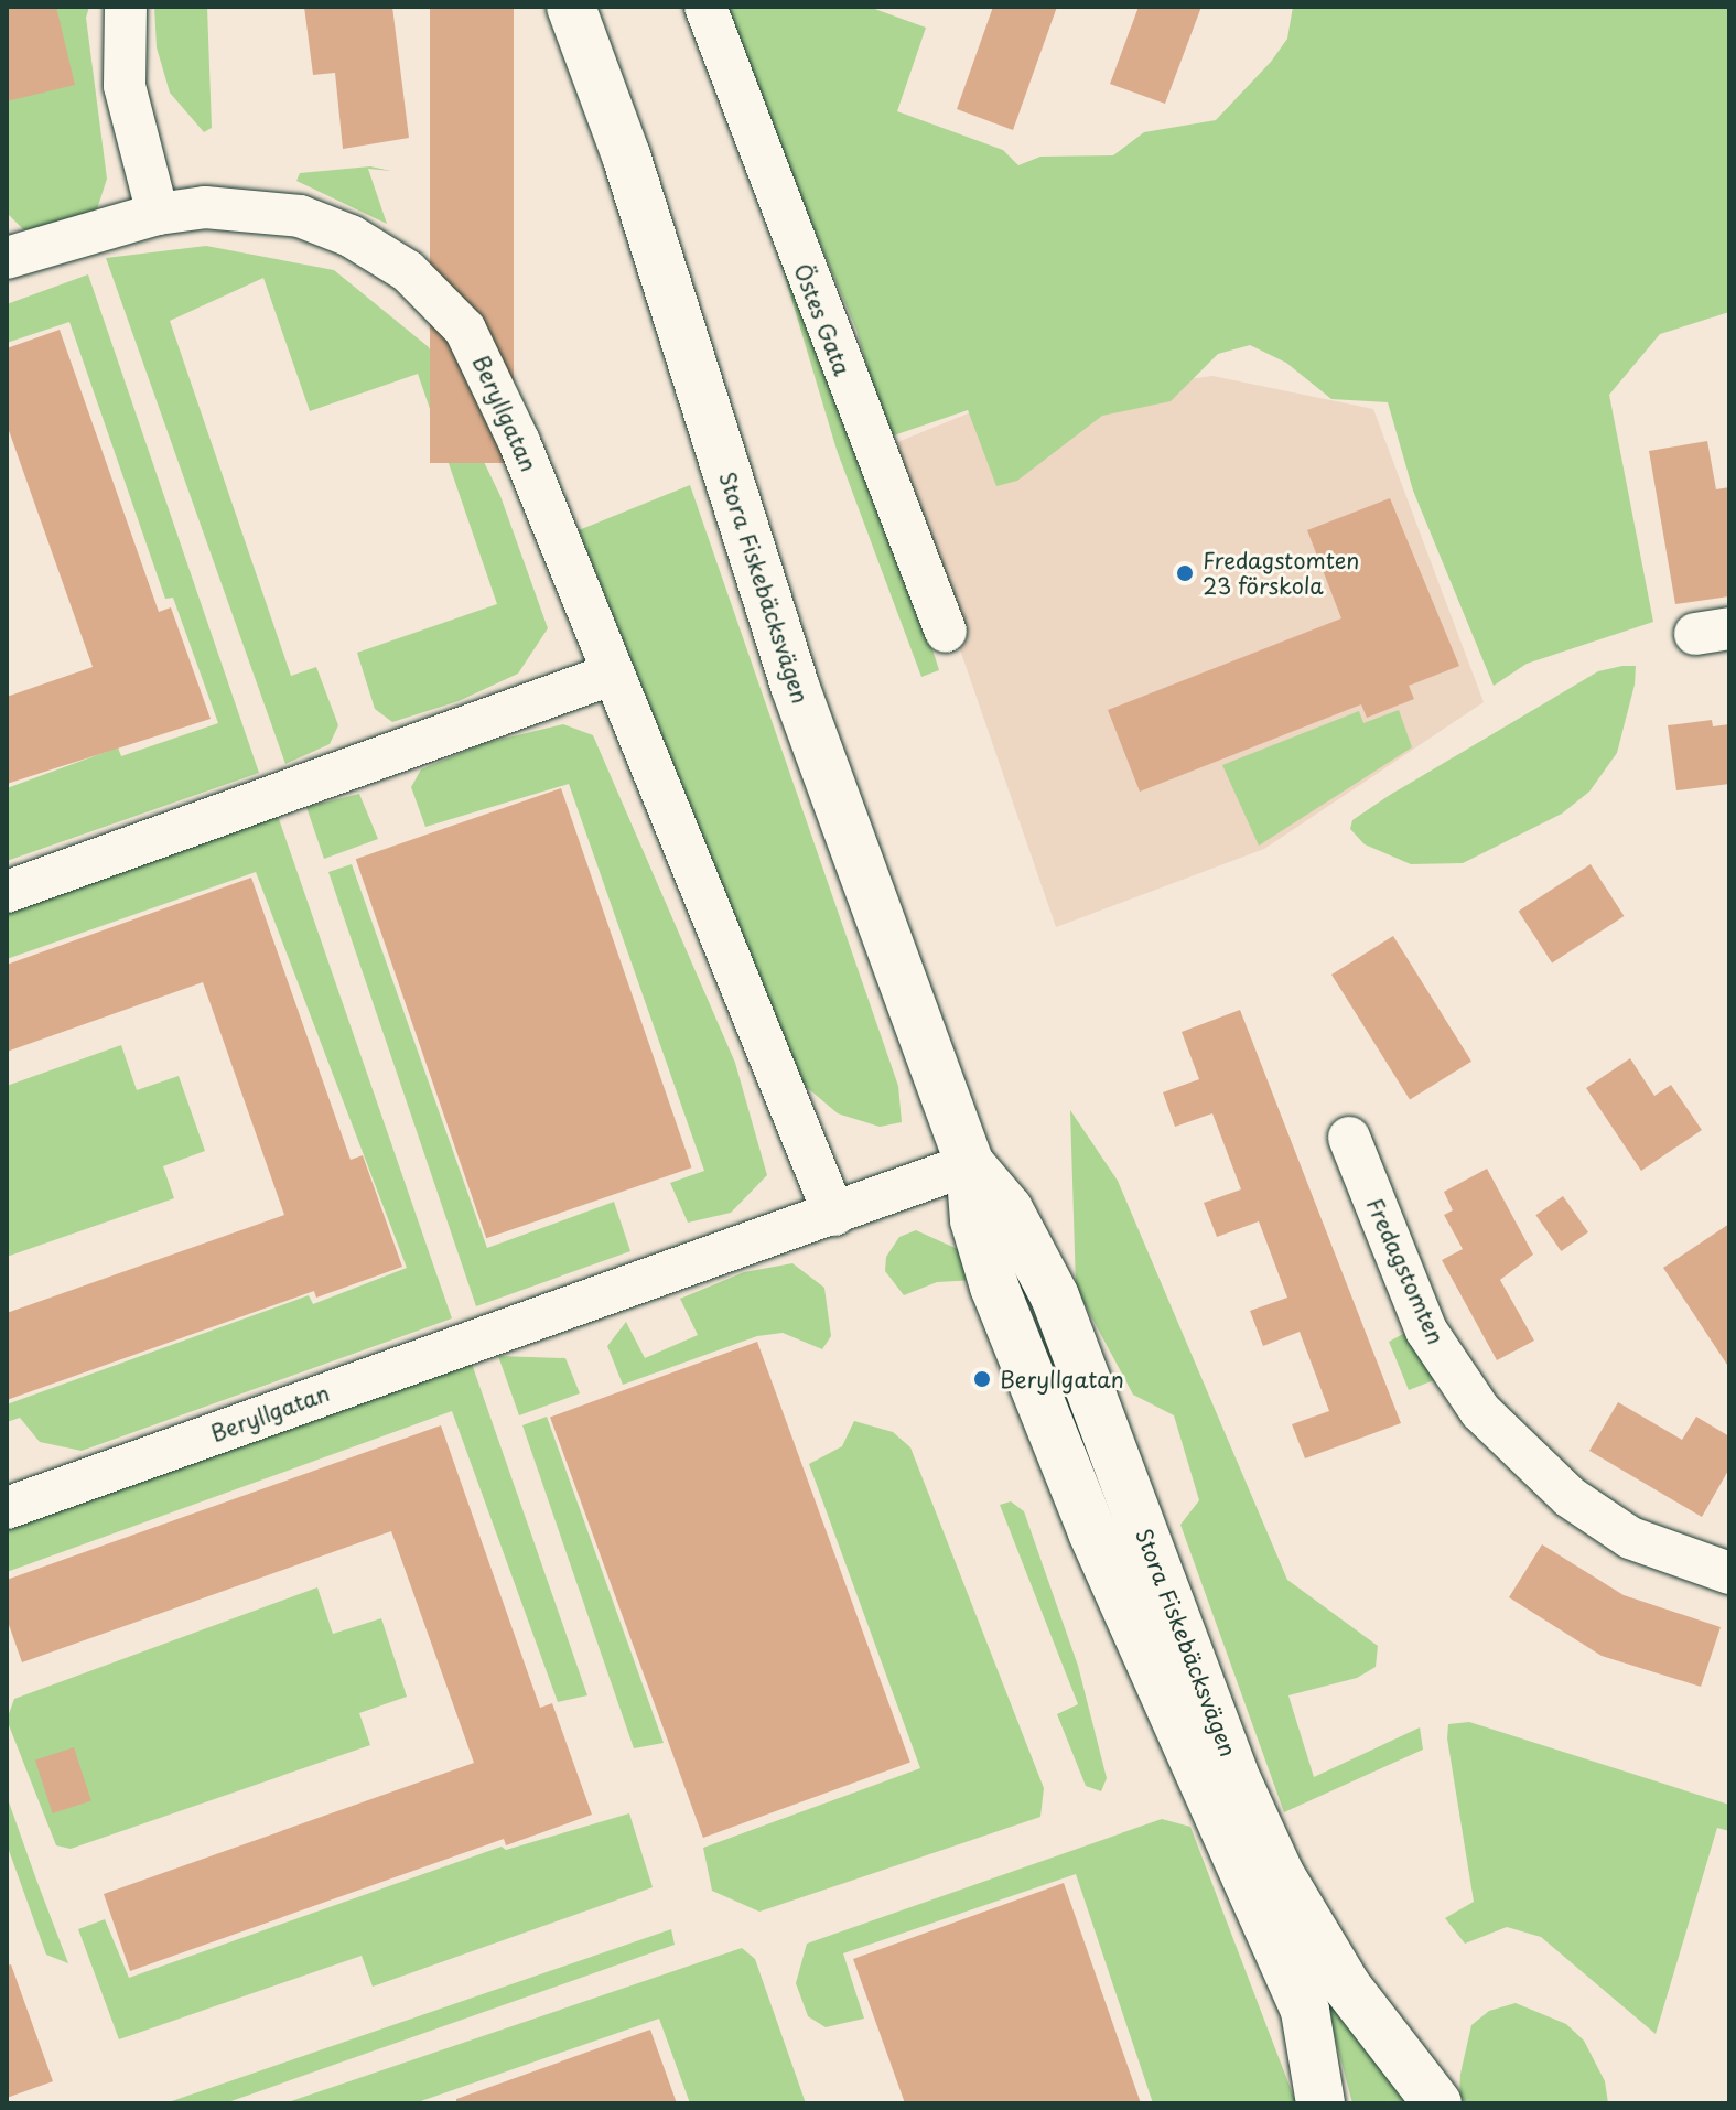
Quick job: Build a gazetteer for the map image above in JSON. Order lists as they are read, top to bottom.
{
  "streets": {
    "street": [
      "Östes Gata",
      "Beryllgatan",
      "Stora Fiskebäcksvägen",
      "Fredagstomten"
    ]
  },
  "crossings": [
    ["Beryllgatan", "Stora Fiskebäcksvägen"]
  ],
  "places": ["Fredagstomten 23 förskola", "Beryllgatan"]
}
